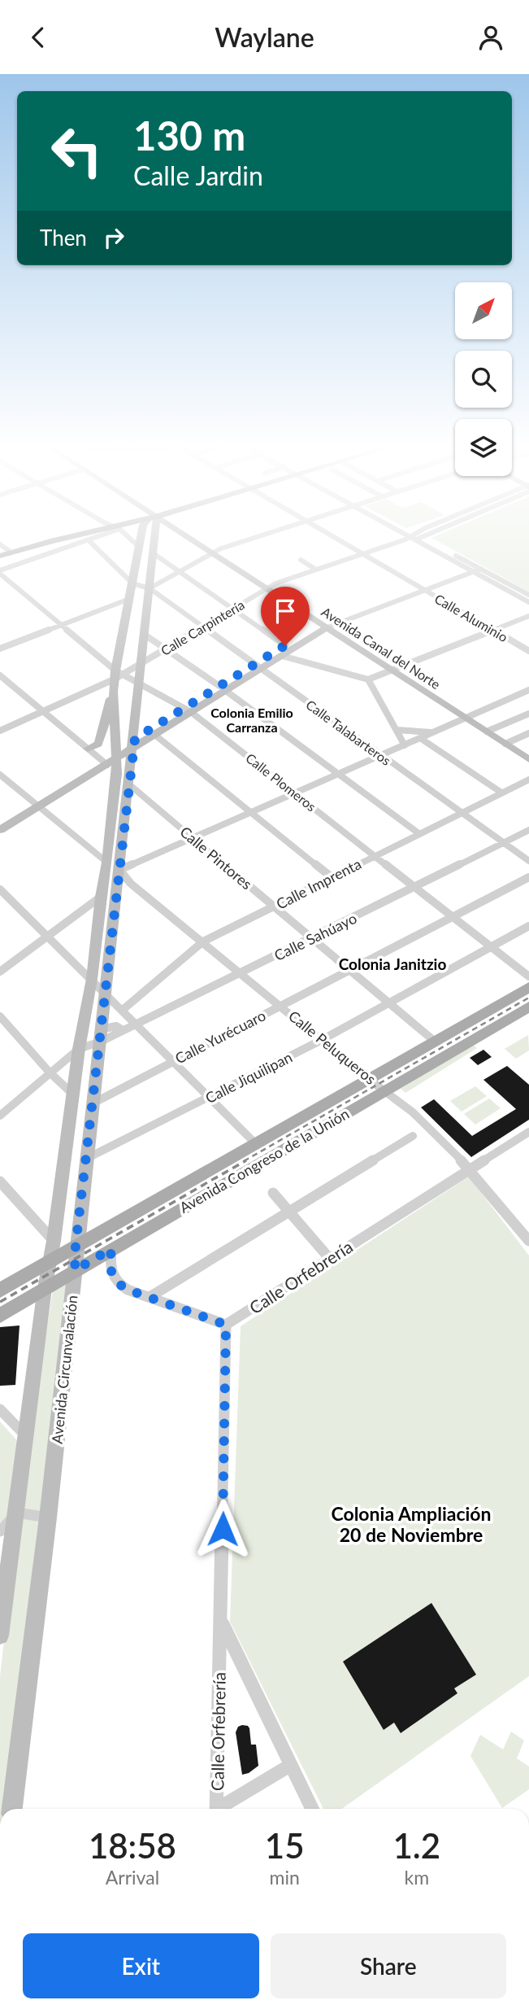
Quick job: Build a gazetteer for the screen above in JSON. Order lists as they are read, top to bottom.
{
  "streets": {
    "main road": ["Avenida Canal del Norte", "Avenida Congreso de la Unión", "Avenida Circunvalación"],
    "street": [
      "Calle Aluminio",
      "Calle Carpintería",
      "Calle Talabarteros",
      "Calle Plomeros",
      "Calle Pintores",
      "Calle Imprenta",
      "Calle Sahúayo",
      "Calle Yurécuaro",
      "Calle Peluqueros",
      "Calle Jiquilipan",
      "Calle Orfebrería"
    ]
  },
  "crossings": [
    ["Calle Aluminio", "Calle Carpintería"],
    ["Calle Carpintería", "Avenida Canal del Norte"],
    ["Calle Carpintería", "Calle Talabarteros"],
    ["Calle Carpintería", "Calle Plomeros"],
    ["Calle Carpintería", "Avenida Circunvalación"],
    ["Calle Talabarteros", "Calle Imprenta"],
    ["Calle Talabarteros", "Calle Sahúayo"],
    ["Calle Talabarteros", "Avenida Circunvalación"],
    ["Calle Plomeros", "Calle Imprenta"],
    ["Calle Plomeros", "Calle Sahúayo"],
    ["Calle Plomeros", "Calle Yurécuaro"],
    ["Calle Plomeros", "Calle Jiquilipan"],
    ["Calle Plomeros", "Avenida Circunvalación"],
    ["Calle Pintores", "Calle Imprenta"],
    ["Calle Pintores", "Calle Sahúayo"],
    ["Calle Pintores", "Calle Yurécuaro"],
    ["Calle Pintores", "Calle Jiquilipan"],
    ["Calle Pintores", "Avenida Congreso de la Unión"],
    ["Calle Pintores", "Avenida Circunvalación"],
    ["Calle Imprenta", "Calle Peluqueros"],
    ["Calle Sahúayo", "Calle Peluqueros"],
    ["Calle Sahúayo", "Avenida Circunvalación"],
    ["Calle Yurécuaro", "Calle Peluqueros"],
    ["Calle Yurécuaro", "Avenida Circunvalación"],
    ["Calle Peluqueros", "Calle Jiquilipan"],
    ["Calle Peluqueros", "Avenida Congreso de la Unión"],
    ["Calle Peluqueros", "Calle Orfebrería"],
    ["Calle Peluqueros", "Avenida Circunvalación"],
    ["Calle Jiquilipan", "Avenida Circunvalación"],
    ["Avenida Congreso de la Unión", "Avenida Circunvalación"]
  ],
  "districts": ["Colonia Emilio Carranza", "Colonia Janitzio", "Colonia Ampliación 20 de Noviembre"],
  "north": "top right",
  "page": {
    "header": "Waylane",
    "turn": ["130 m", "Calle Jardin"],
    "then": "Then",
    "eta": [
      "18:58",
      "Arrival",
      "15",
      "min",
      "1.2",
      "km"
    ],
    "buttons": ["Exit", "Share"]
  }
}
